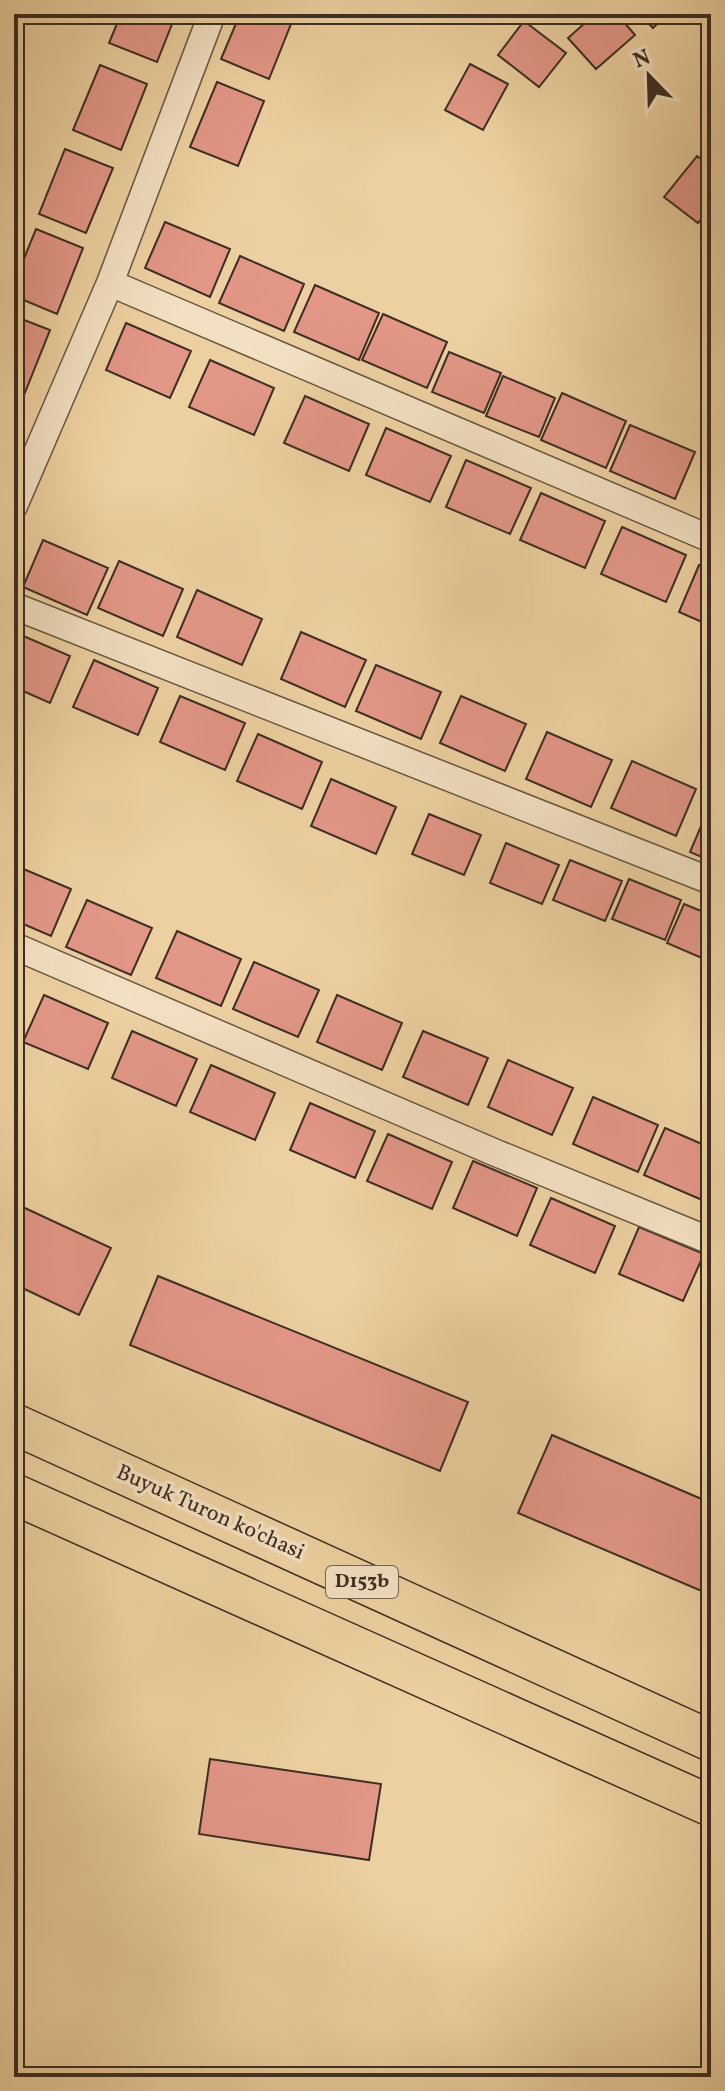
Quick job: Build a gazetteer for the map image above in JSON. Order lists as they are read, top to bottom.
{
  "streets": {
    "main road": ["Buyuk Turon ko'chasi", "D153b"]
  },
  "north": "top left"
}
